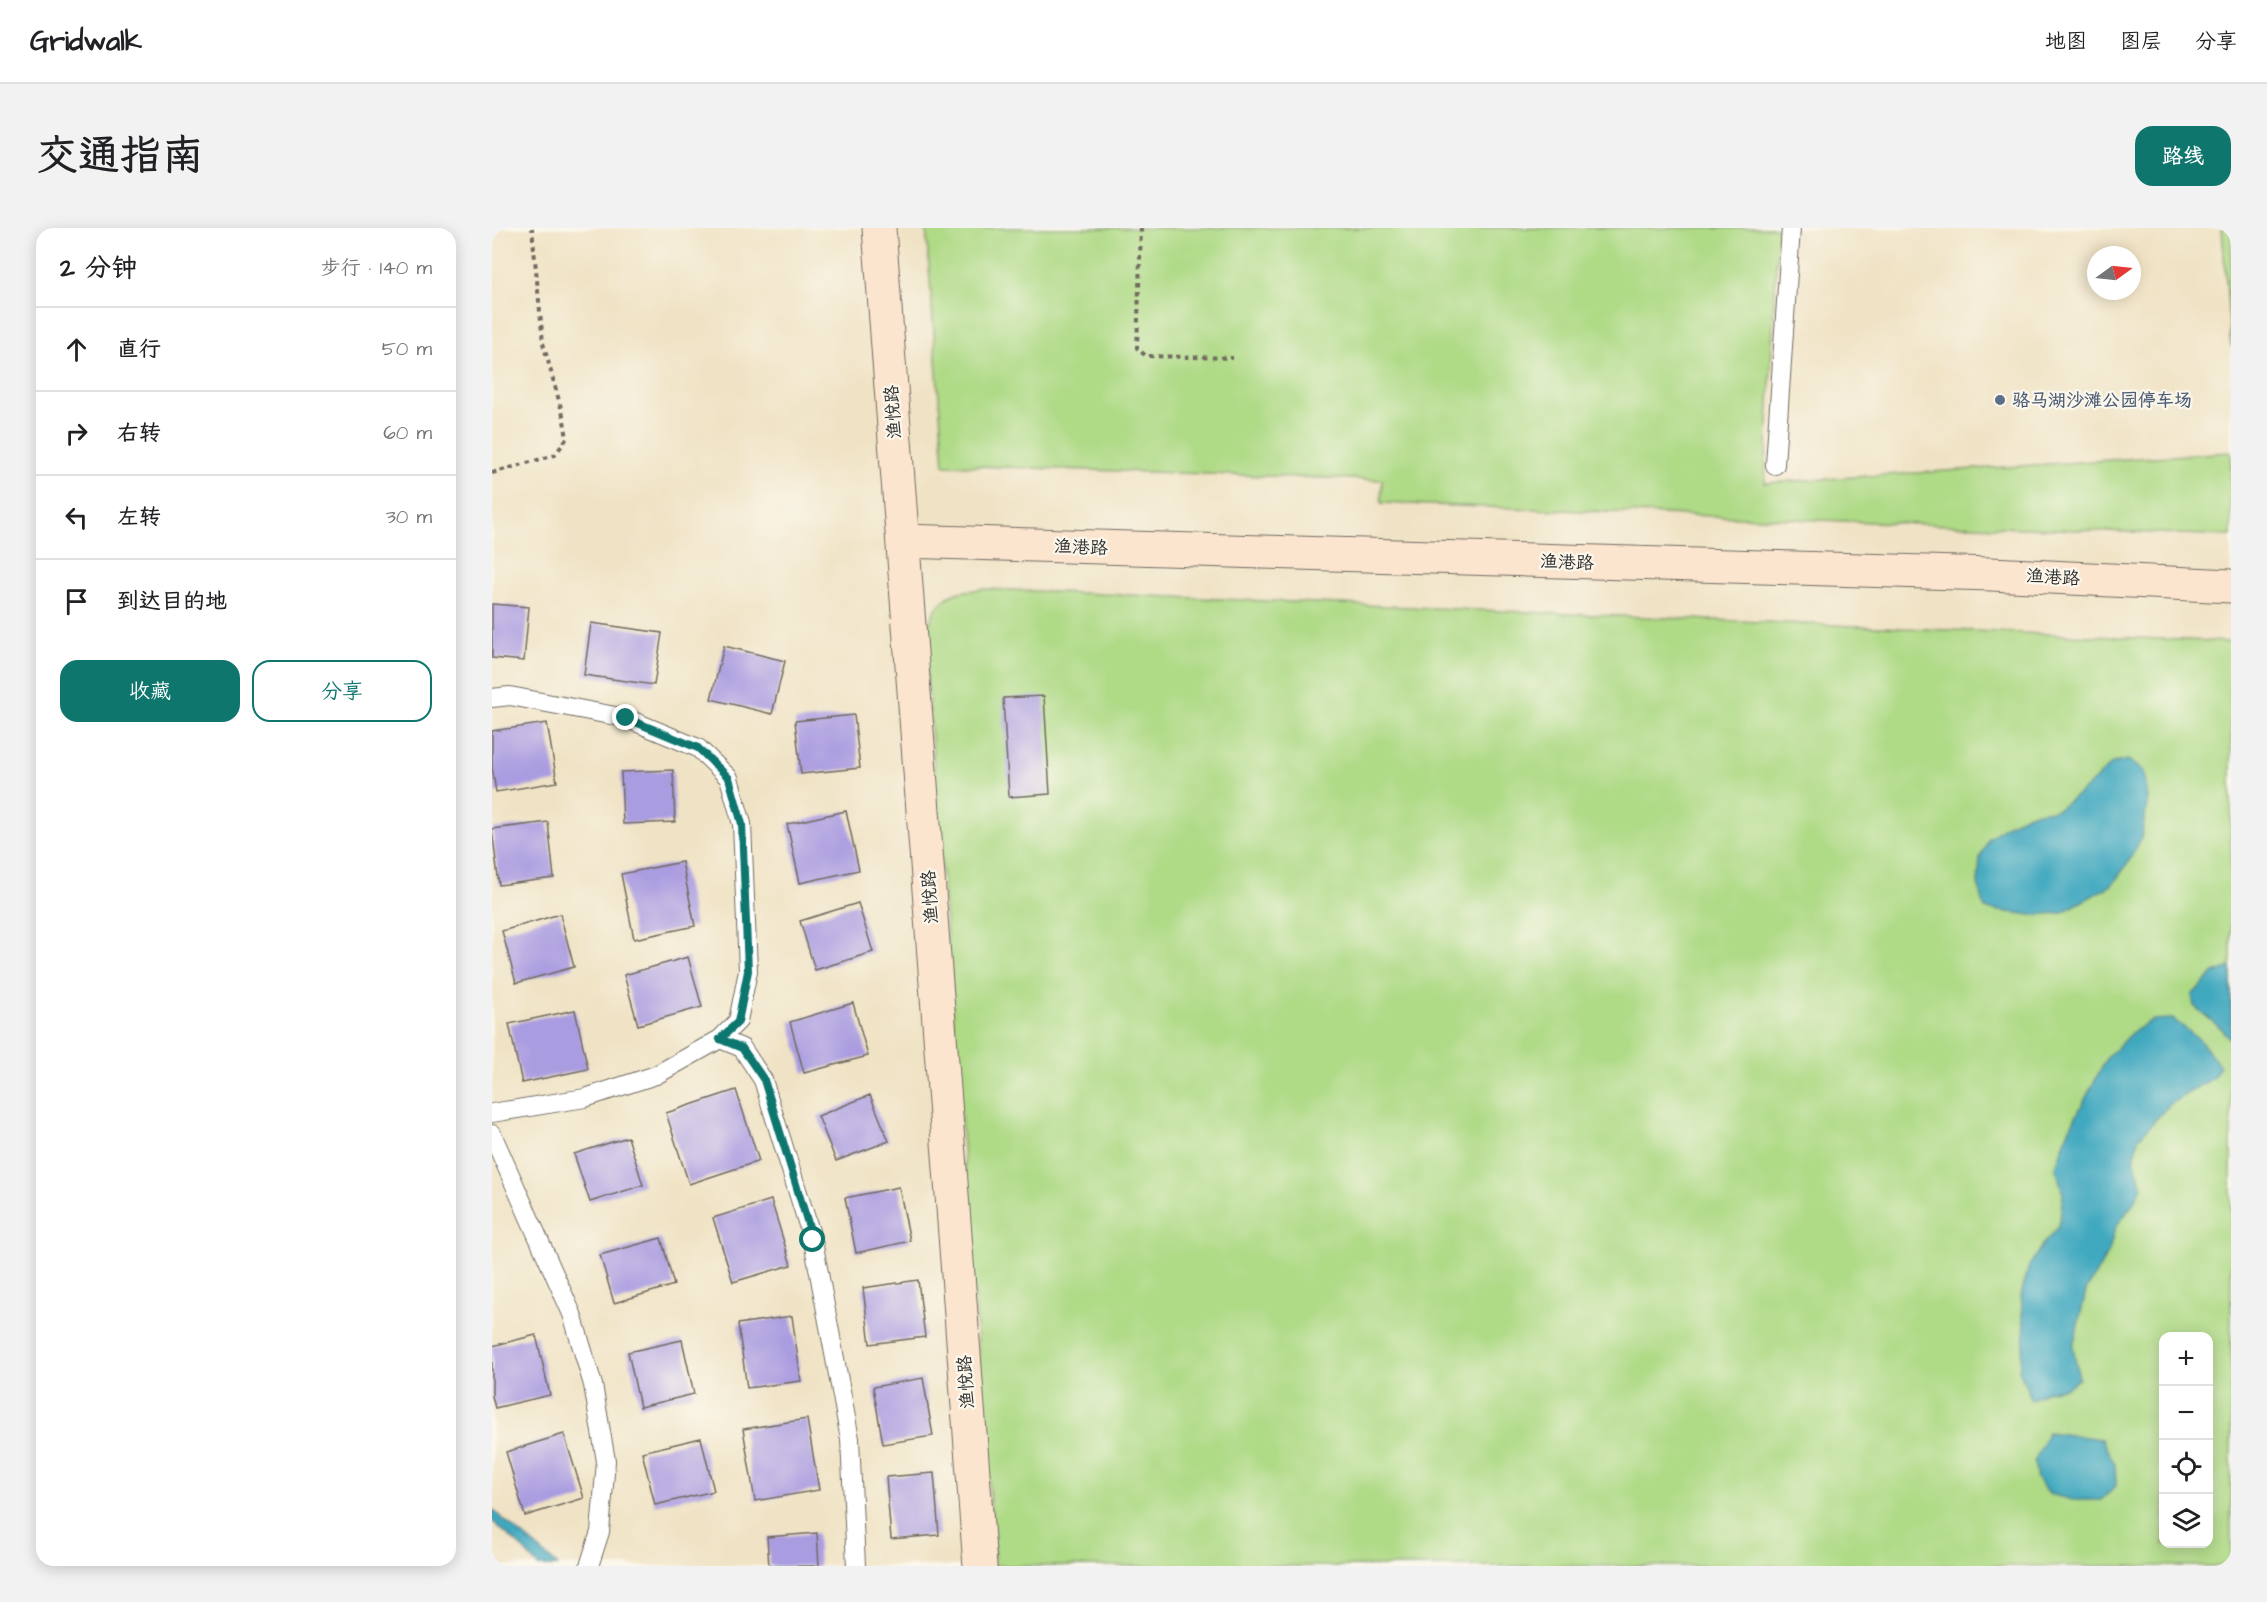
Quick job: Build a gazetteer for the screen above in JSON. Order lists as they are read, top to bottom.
{
  "streets": {
    "street": ["渔悦路", "渔港路"]
  },
  "crossings": [
    ["渔悦路", "渔港路"]
  ],
  "places": ["骆马湖沙滩公园停车场"],
  "north": "right",
  "page": {
    "header": "Gridwalk",
    "nav": ["地图", "图层", "分享"],
    "title": "交通指南",
    "buttons": [
      "路线",
      ["收藏", "分享"]
    ],
    "heading": ["2 分钟", "步行 · 140 m"],
    "list": [
      ["直行", "50 m"],
      ["右转", "60 m"],
      ["左转", "30 m"],
      "到达目的地"
    ],
    "map_buttons": ["+", "−"]
  }
}
